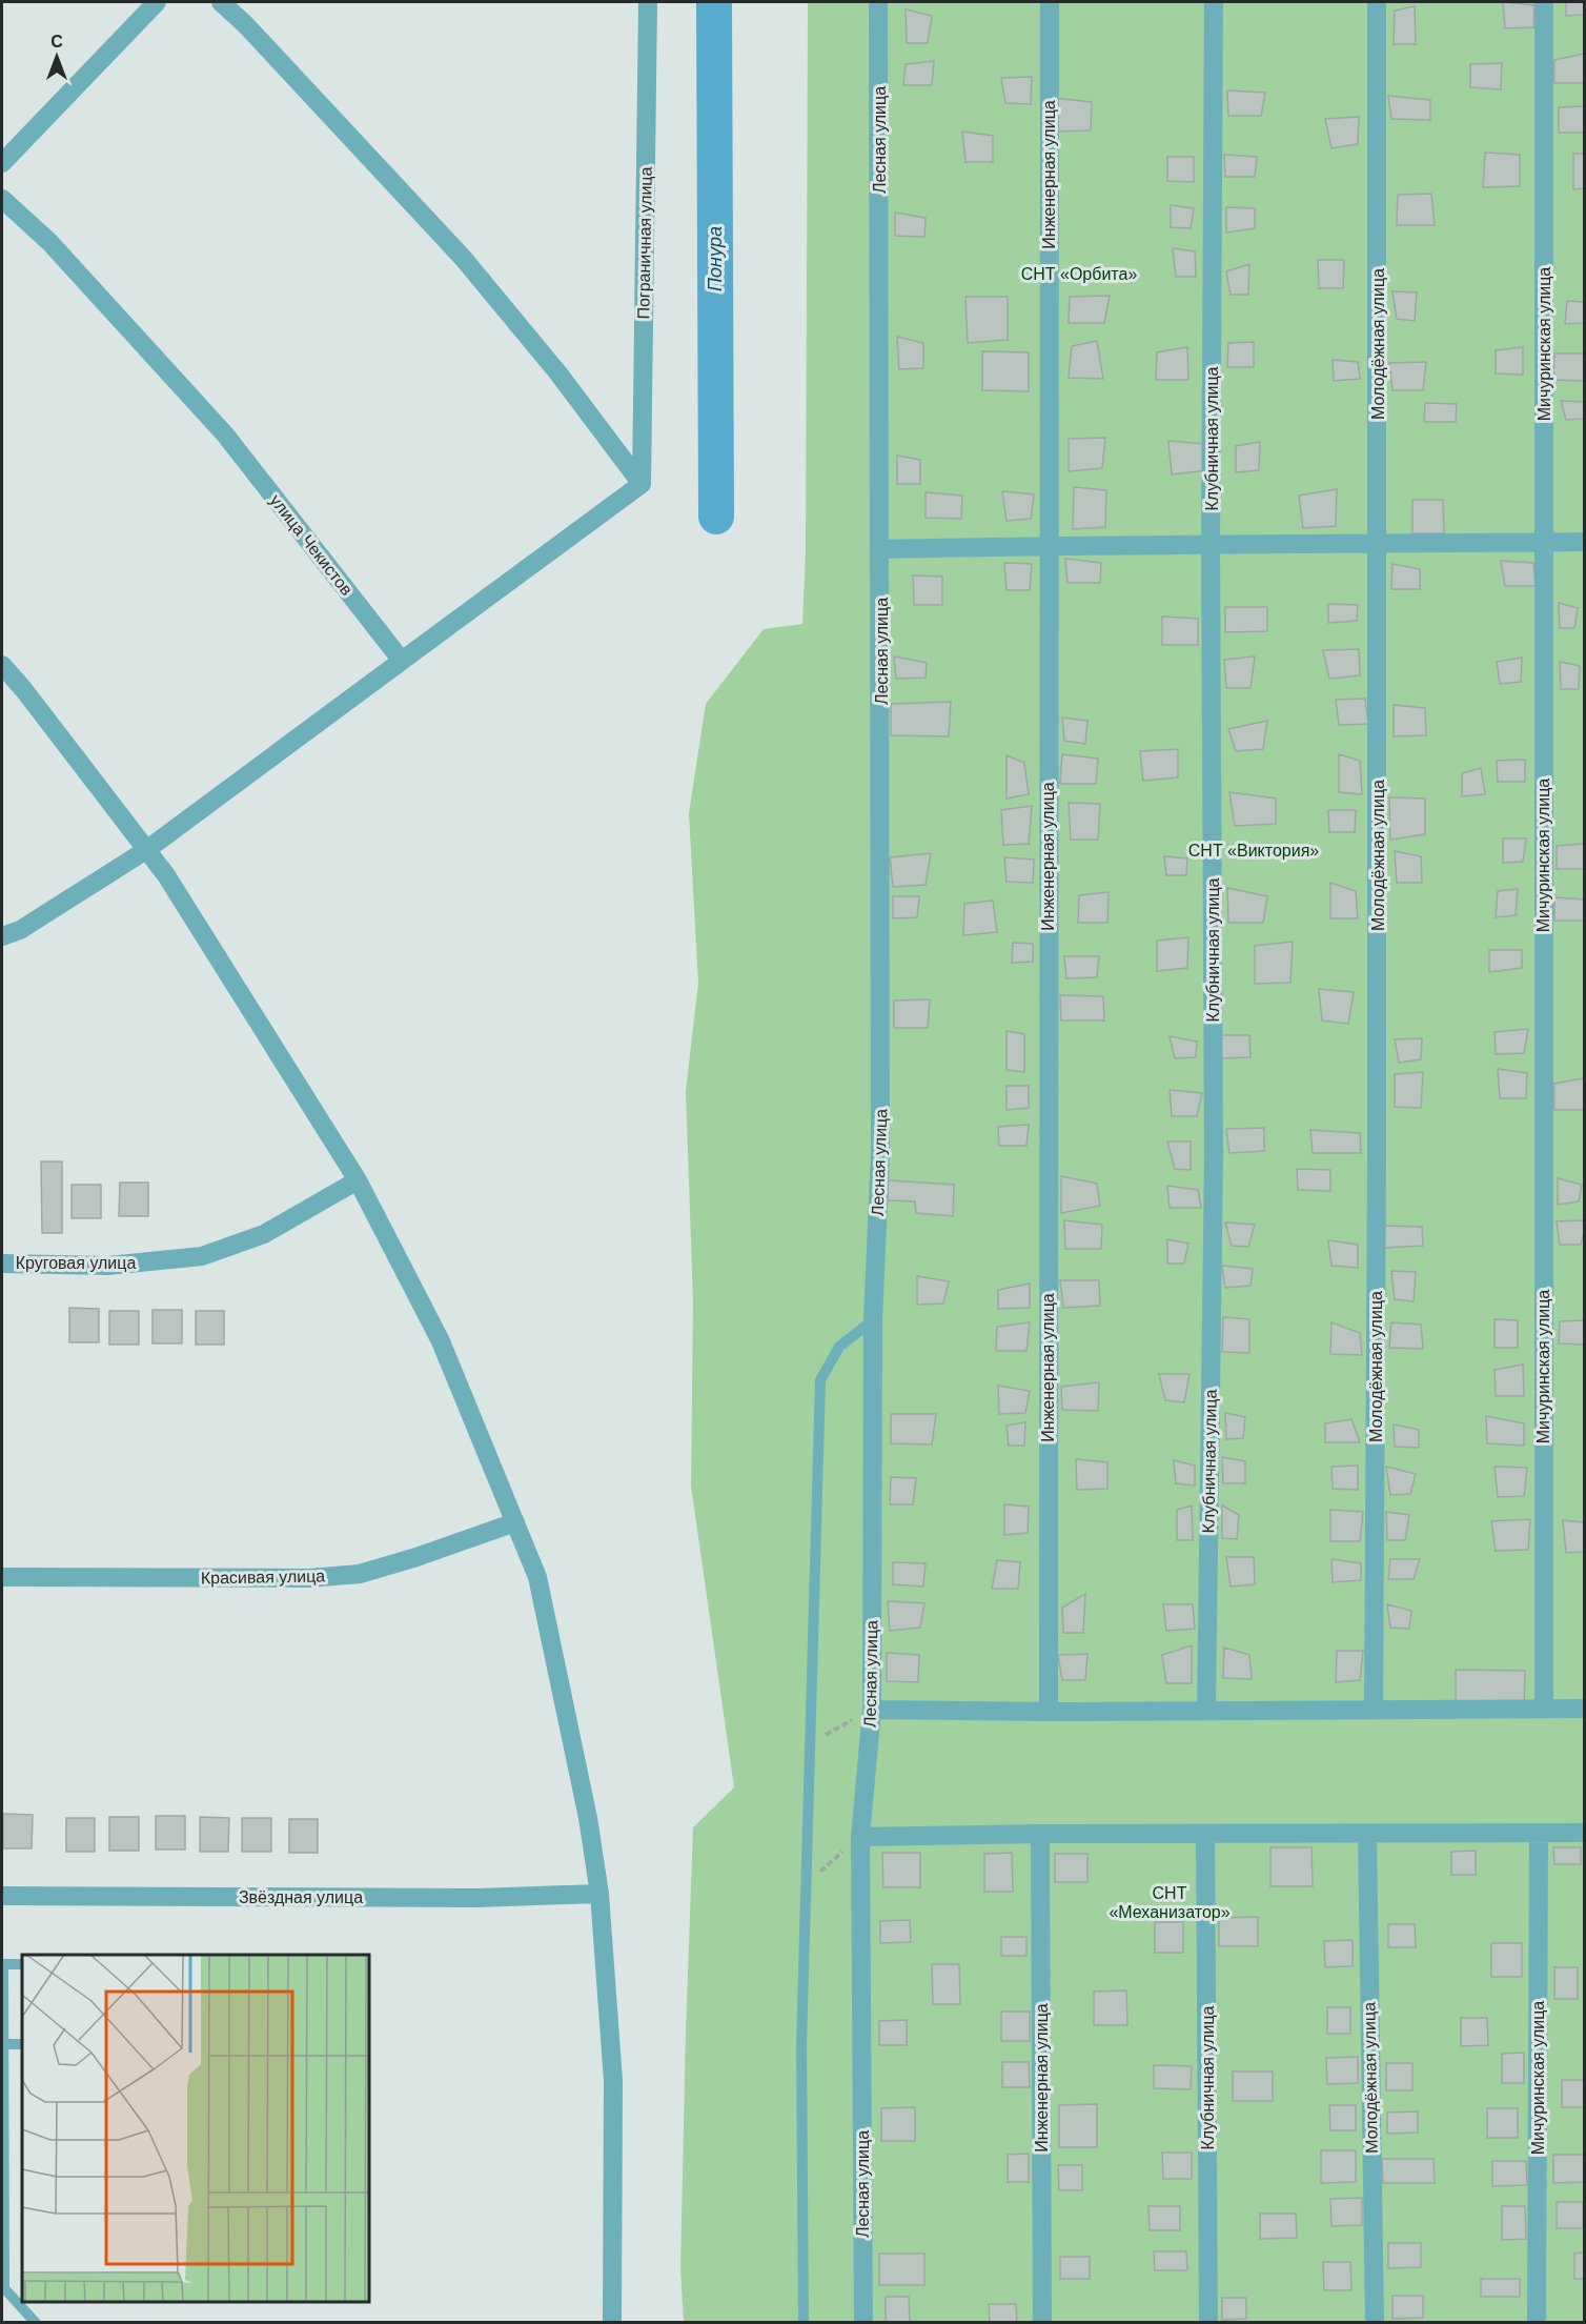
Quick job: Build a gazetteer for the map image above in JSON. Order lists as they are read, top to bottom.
{
  "streets": {
    "street": [
      "Лесная улица",
      "Инженерная улица",
      "Пограничная улица",
      "Молодёжная улица",
      "Мичуринская улица",
      "Клубничная улица",
      "улица Чекистов",
      "Круговая улица",
      "Красивая улица",
      "Звёздная улица"
    ]
  },
  "water": ["Понура"],
  "parks": ["СНТ «Орбита»", "СНТ «Виктория»", "СНТ «Механизатор»"],
  "north": "top"
}
